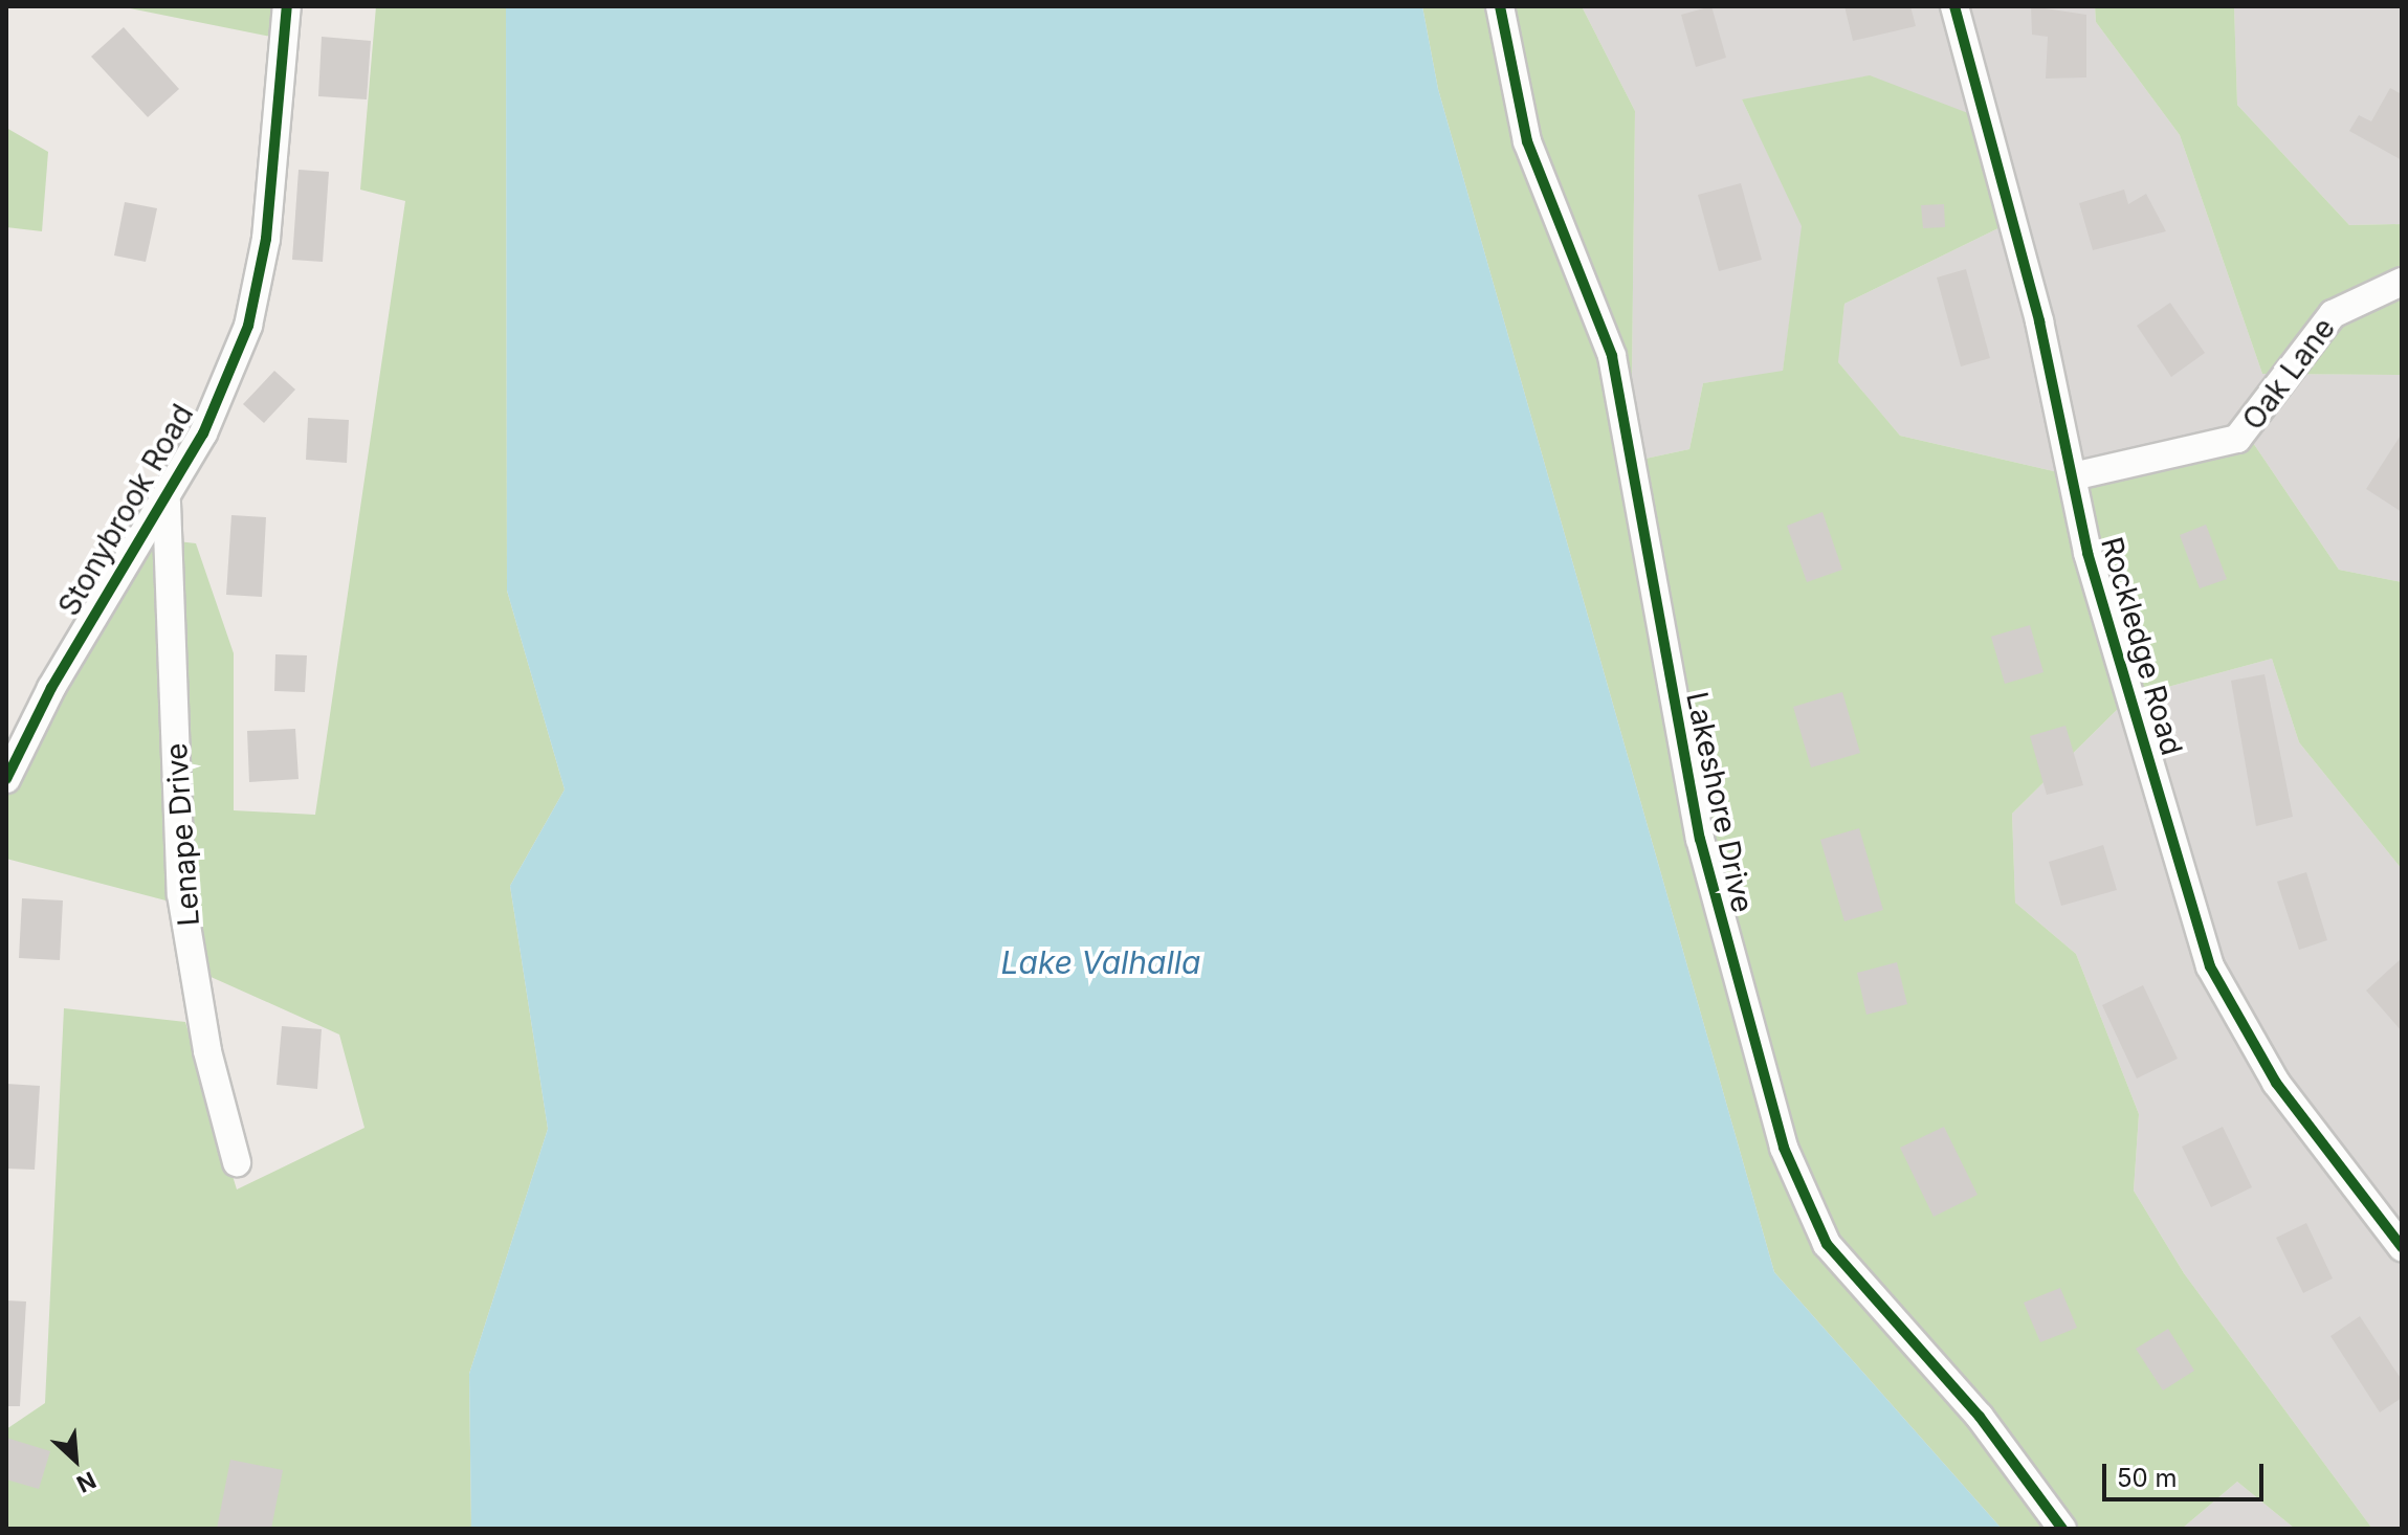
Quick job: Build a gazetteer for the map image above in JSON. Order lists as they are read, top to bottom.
{
  "streets": {
    "street": [
      "Oak Lane",
      "Stonybrook Road",
      "Rockledge Road",
      "Lakeshore Drive",
      "Lenape Drive"
    ]
  },
  "crossings": [
    ["Oak Lane", "Rockledge Road"],
    ["Stonybrook Road", "Lenape Drive"]
  ],
  "water": ["Lake Valhalla"],
  "scale_bar": "50 m",
  "north": "bottom right"
}
